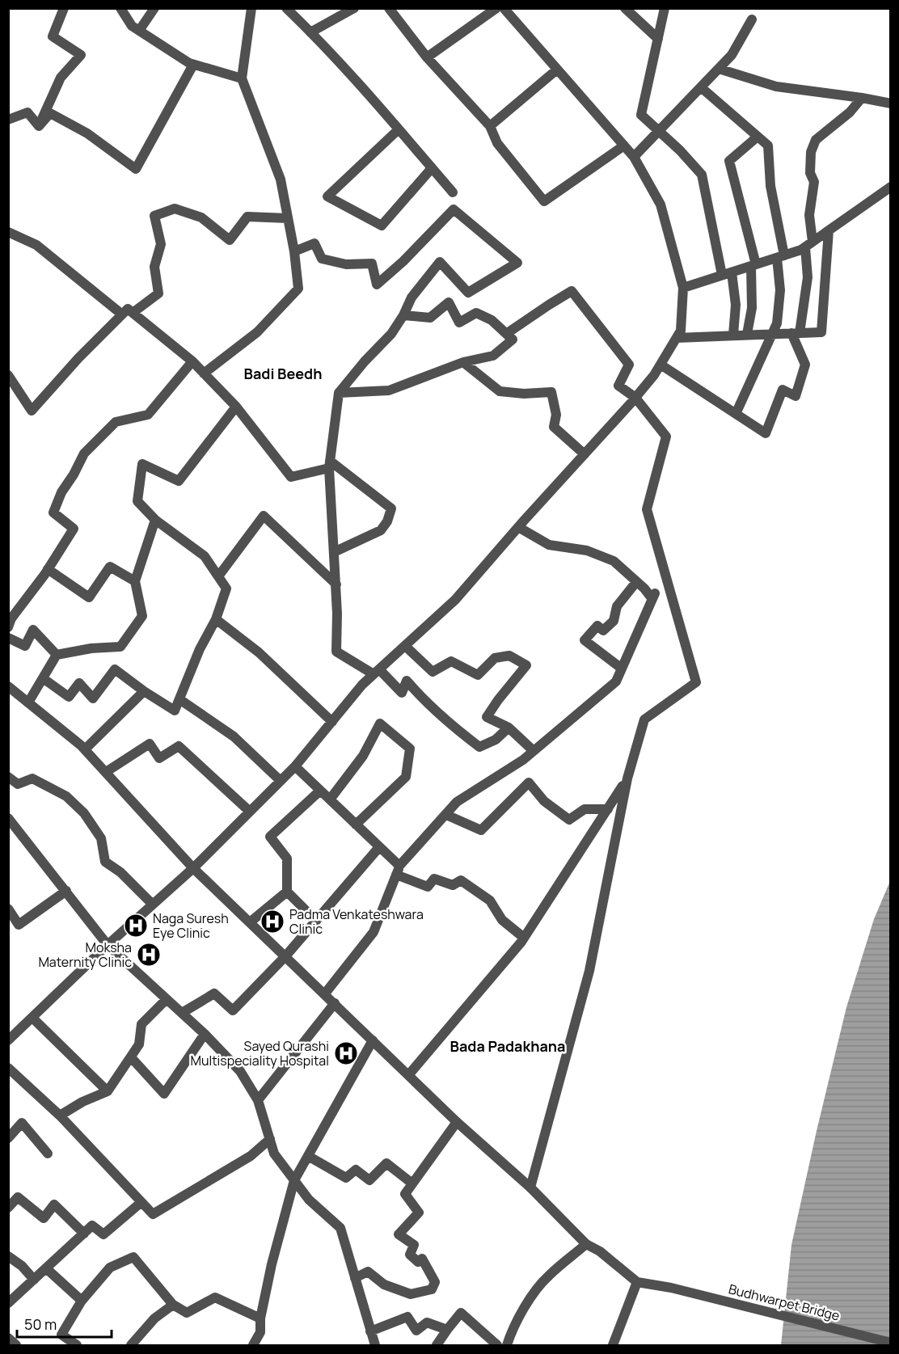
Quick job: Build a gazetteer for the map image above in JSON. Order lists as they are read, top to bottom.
{
  "streets": {
    "street": ["Budhwarpet Bridge"]
  },
  "districts": ["Badi Beedh", "Bada Padakhana"],
  "places": {
    "hospital": [
      "Padma Venkateshwara Clinic",
      "Naga Suresh Eye Clinic",
      "Moksha Maternity Clinic",
      "Sayed Qurashi Multispeciality Hospital"
    ]
  },
  "scale_bar": "50 m"
}
